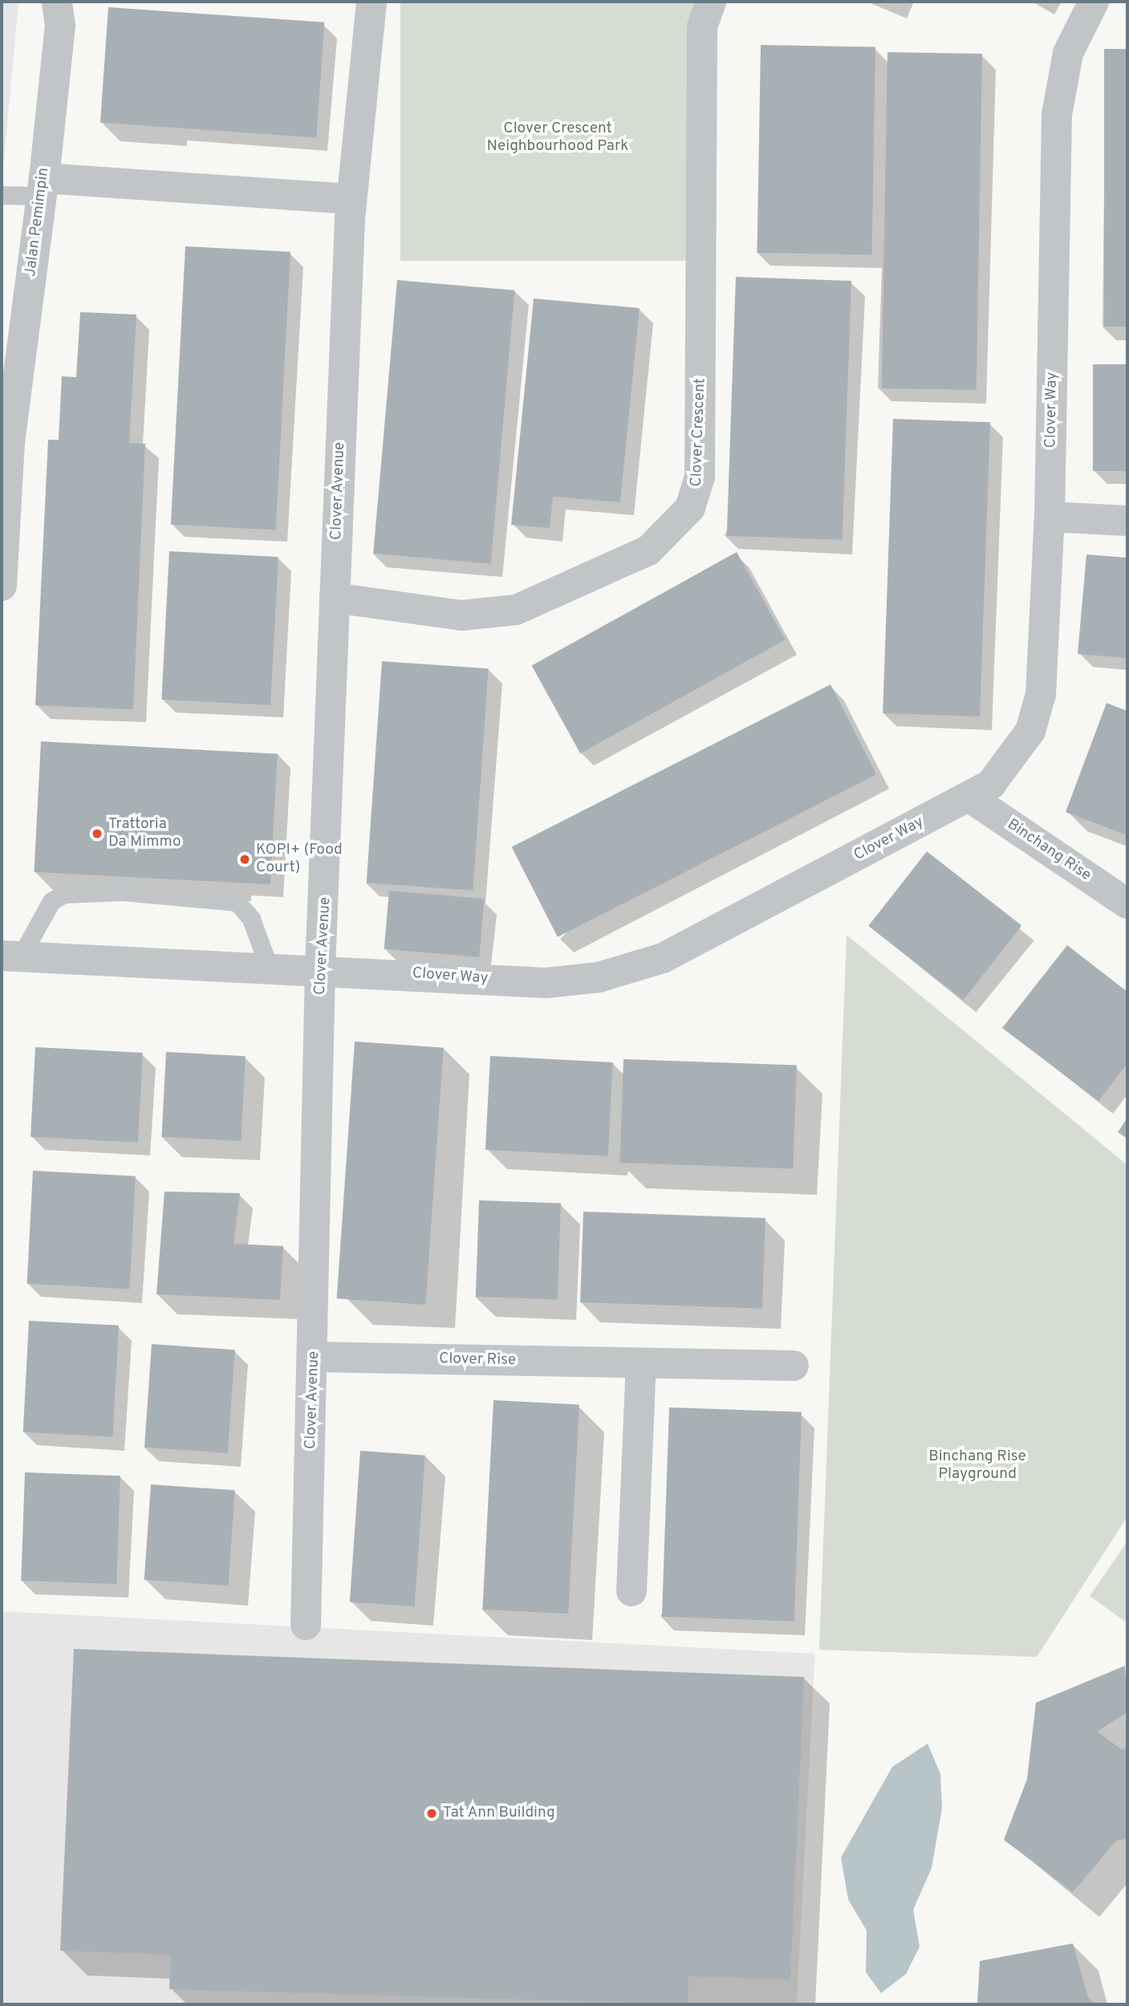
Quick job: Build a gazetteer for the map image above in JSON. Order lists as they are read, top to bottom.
{
  "streets": {
    "street": [
      "Jalan Pemimpin",
      "Clover Way",
      "Clover Crescent",
      "Clover Avenue",
      "Binchang Rise",
      "Clover Rise"
    ]
  },
  "crossings": [
    ["Clover Way", "Clover Avenue"],
    ["Clover Way", "Binchang Rise"],
    ["Clover Crescent", "Clover Avenue"],
    ["Clover Avenue", "Clover Rise"]
  ],
  "parks": ["Clover Crescent Neighbourhood Park", "Binchang Rise Playground"],
  "places": ["Trattoria Da Mimmo", "KOPI+ (Food Court)", "Tat Ann Building"]
}
